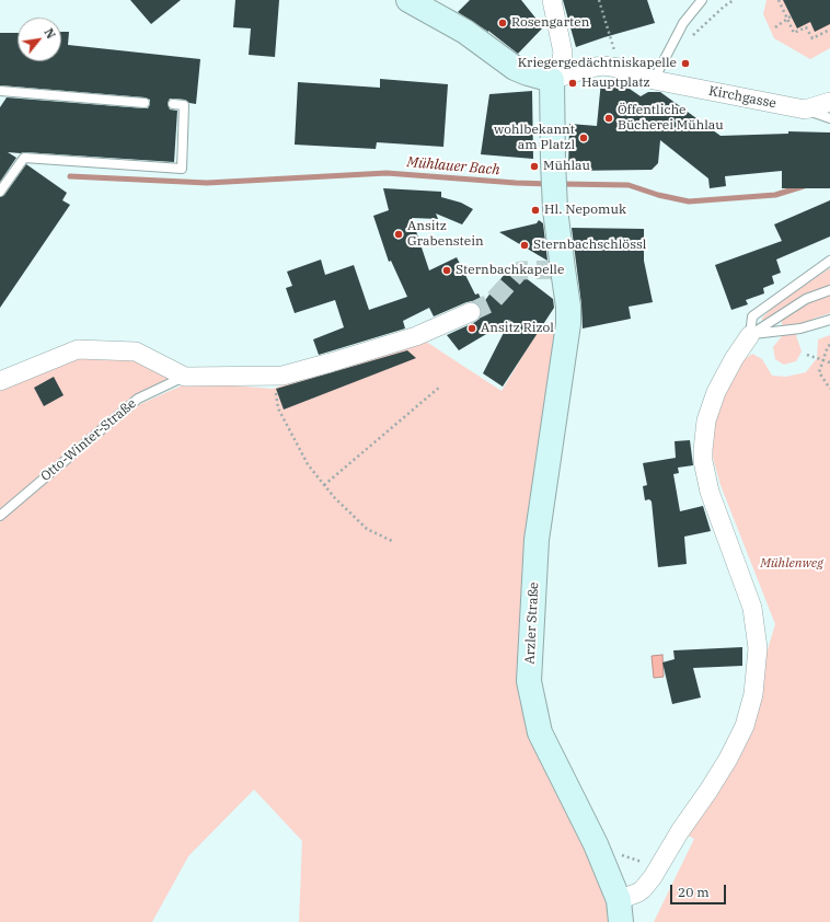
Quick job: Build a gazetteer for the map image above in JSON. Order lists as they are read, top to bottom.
{
  "streets": {
    "main road": ["Arzler Straße"],
    "street": ["Kirchgasse"],
    "lane": ["Otto-Winter-Straße"]
  },
  "water": ["Mühlauer Bach"],
  "parks": ["Mühlenweg"],
  "places": [
    "Rosengarten",
    "Kriegergedächtniskapelle",
    "Hauptplatz",
    "Öffentliche Bücherei Mühlau",
    "wohlbekannt am Platzl",
    "Mühlau",
    "Hl. Nepomuk",
    "Ansitz Grabenstein",
    "Sternbachschlössl",
    "Sternbachkapelle",
    "Ansitz Rizol"
  ],
  "scale_bar": "20 m",
  "north": "top right"
}
